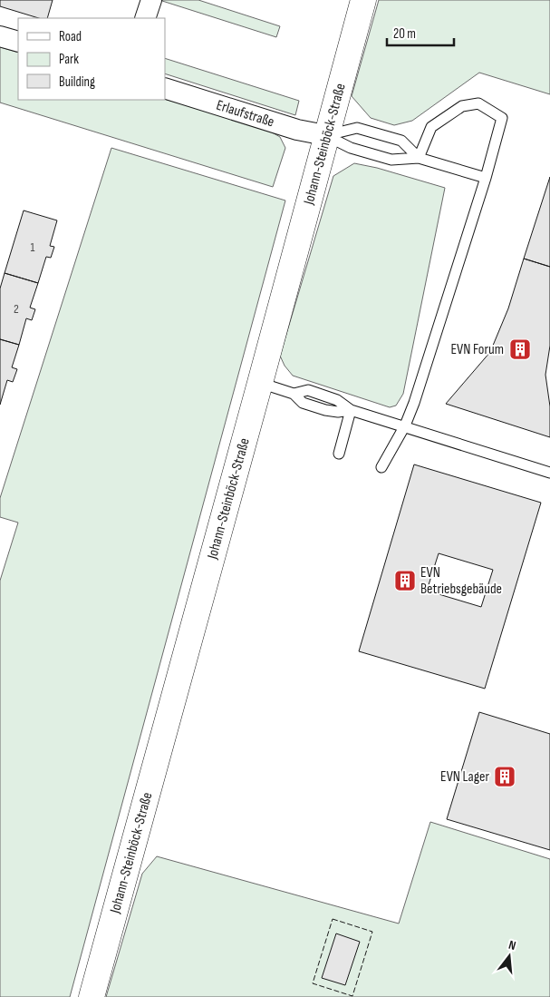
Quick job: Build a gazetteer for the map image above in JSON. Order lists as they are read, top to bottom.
{
  "streets": {
    "street": ["Erlaufstraße", "Johann-Steinböck-Straße"]
  },
  "crossings": [
    ["Erlaufstraße", "Johann-Steinböck-Straße"]
  ],
  "places": {
    "building": ["EVN Forum", "EVN Betriebsgebäude", "EVN Lager"]
  },
  "house_numbers": ["1", "2"],
  "legend": ["Road", "Park", "Building"],
  "scale_bar": "20 m",
  "north": "top"
}
